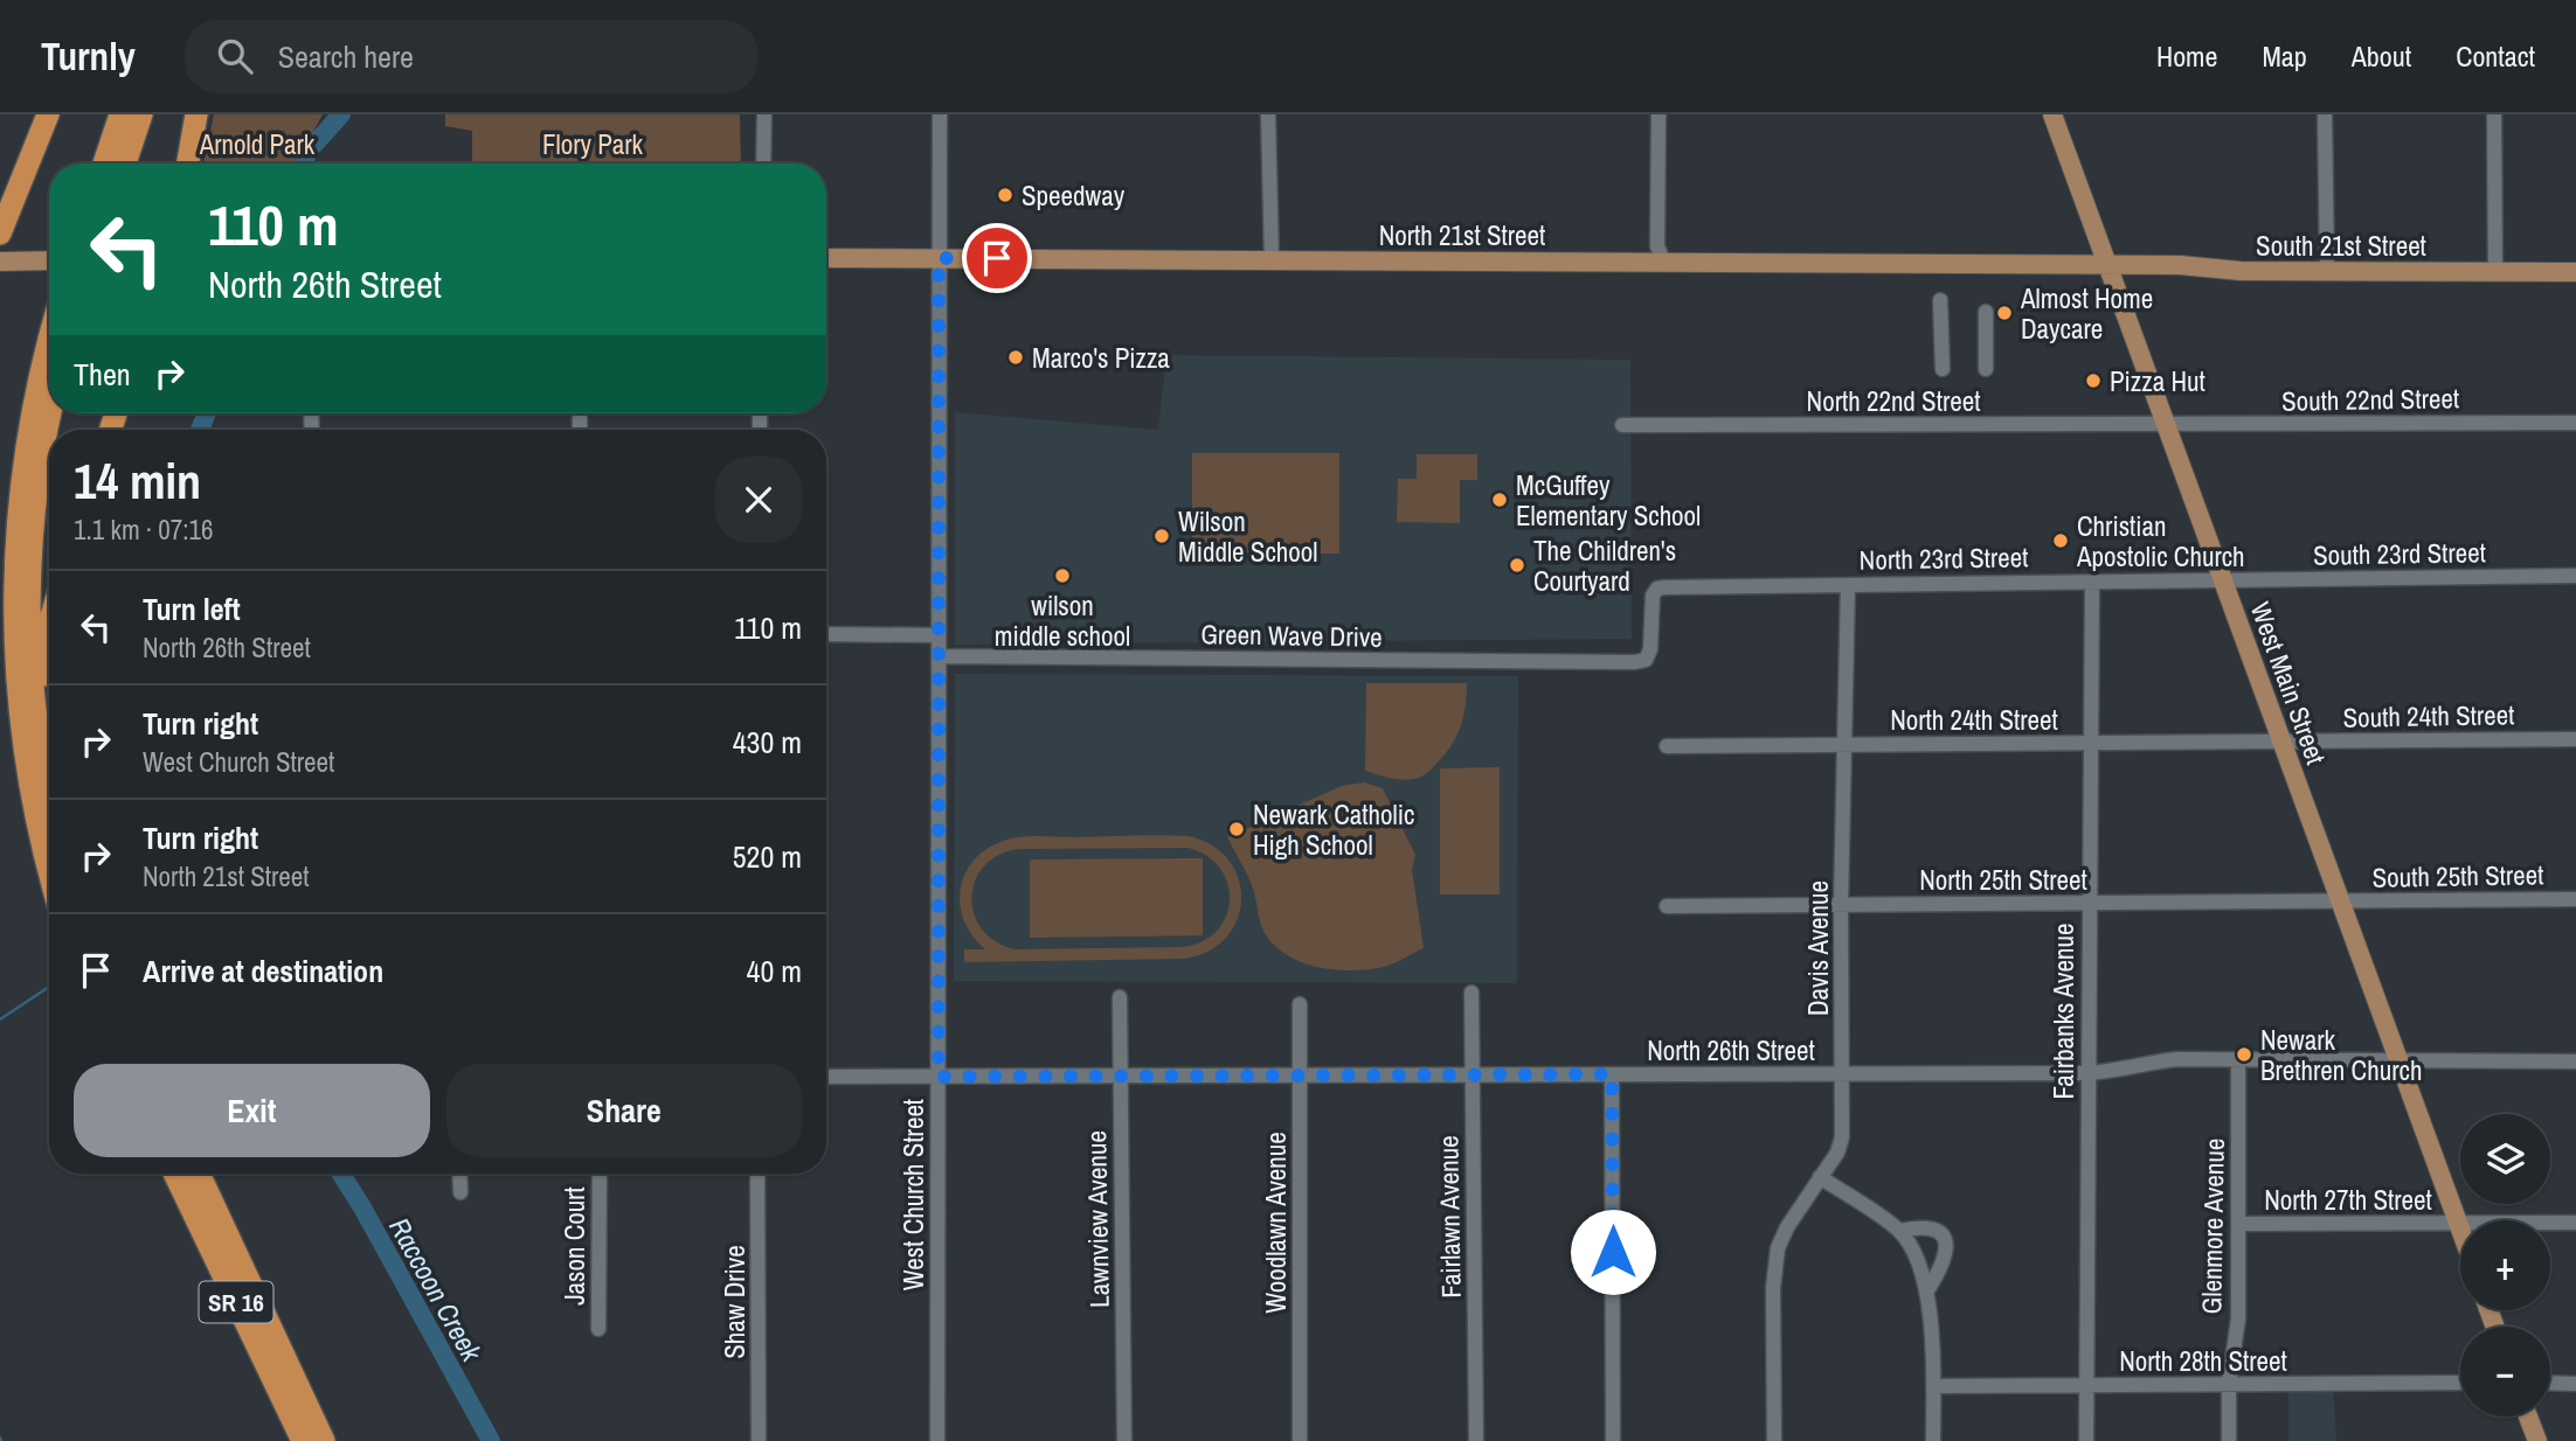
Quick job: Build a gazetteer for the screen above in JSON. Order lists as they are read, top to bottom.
{
  "streets": {
    "highway": ["SR 16"],
    "main road": ["North 21st Street", "South 21st Street", "West Main Street"],
    "street": [
      "South 22nd Street",
      "North 22nd Street",
      "South 23rd Street",
      "North 23rd Street",
      "Green Wave Drive",
      "South 24th Street",
      "North 24th Street",
      "South 25th Street",
      "North 25th Street",
      "Davis Avenue",
      "Fairbanks Avenue",
      "North 26th Street",
      "West Church Street",
      "North 27th Street",
      "Fairlawn Avenue",
      "Lawnview Avenue",
      "Woodlawn Avenue",
      "Glenmore Avenue",
      "Jason Court",
      "Shaw Drive",
      "North 28th Street"
    ]
  },
  "crossings": [
    ["North 21st Street", "South 21st Street"],
    ["North 21st Street", "West Main Street"],
    ["North 21st Street", "West Church Street"],
    ["South 21st Street", "West Main Street"],
    ["South 22nd Street", "North 22nd Street"],
    ["South 22nd Street", "West Main Street"],
    ["North 22nd Street", "West Main Street"],
    ["South 23rd Street", "North 23rd Street"],
    ["South 23rd Street", "West Main Street"],
    ["North 23rd Street", "Green Wave Drive"],
    ["North 23rd Street", "West Main Street"],
    ["North 23rd Street", "Davis Avenue"],
    ["North 23rd Street", "Fairbanks Avenue"],
    ["Green Wave Drive", "West Church Street"],
    ["West Main Street", "South 24th Street"],
    ["West Main Street", "North 24th Street"],
    ["West Main Street", "South 25th Street"],
    ["West Main Street", "North 25th Street"],
    ["West Main Street", "North 26th Street"],
    ["West Main Street", "North 27th Street"],
    ["South 24th Street", "North 24th Street"],
    ["North 24th Street", "Davis Avenue"],
    ["North 24th Street", "Fairbanks Avenue"],
    ["South 25th Street", "North 25th Street"],
    ["North 25th Street", "Davis Avenue"],
    ["North 25th Street", "Fairbanks Avenue"],
    ["Davis Avenue", "North 26th Street"],
    ["Fairbanks Avenue", "North 26th Street"],
    ["Fairbanks Avenue", "North 28th Street"],
    ["North 26th Street", "West Church Street"],
    ["North 26th Street", "Fairlawn Avenue"],
    ["North 26th Street", "Lawnview Avenue"],
    ["North 26th Street", "Woodlawn Avenue"],
    ["North 26th Street", "Glenmore Avenue"],
    ["North 27th Street", "Glenmore Avenue"],
    ["Glenmore Avenue", "North 28th Street"]
  ],
  "water": ["Raccoon Creek"],
  "parks": ["Arnold Park", "Flory Park"],
  "places": [
    "Speedway",
    "Almost Home Daycare",
    "Marco's Pizza",
    "Pizza Hut",
    "McGuffey Elementary School",
    "Wilson Middle School",
    "Christian Apostolic Church",
    "The Children's Courtyard",
    "wilson middle school",
    "Newark Catholic High School",
    "Newark Brethren Church"
  ],
  "page": {
    "header": "Turnly",
    "search": "Search here",
    "nav": [
      "Home",
      "Map",
      "About",
      "Contact"
    ],
    "turn": ["110 m", "North 26th Street"],
    "then": "Then",
    "heading": ["14 min", "1.1 km · 07:16"],
    "list": [
      {
        "name": "Turn left",
        "note": "North 26th Street",
        "value": "110 m"
      },
      {
        "name": "Turn right",
        "note": "West Church Street",
        "value": "430 m"
      },
      {
        "name": "Turn right",
        "note": "North 21st Street",
        "value": "520 m"
      },
      {
        "name": "Arrive at destination",
        "value": "40 m"
      }
    ],
    "buttons": ["Exit", "Share"],
    "map_buttons": ["+", "−"]
  }
}
